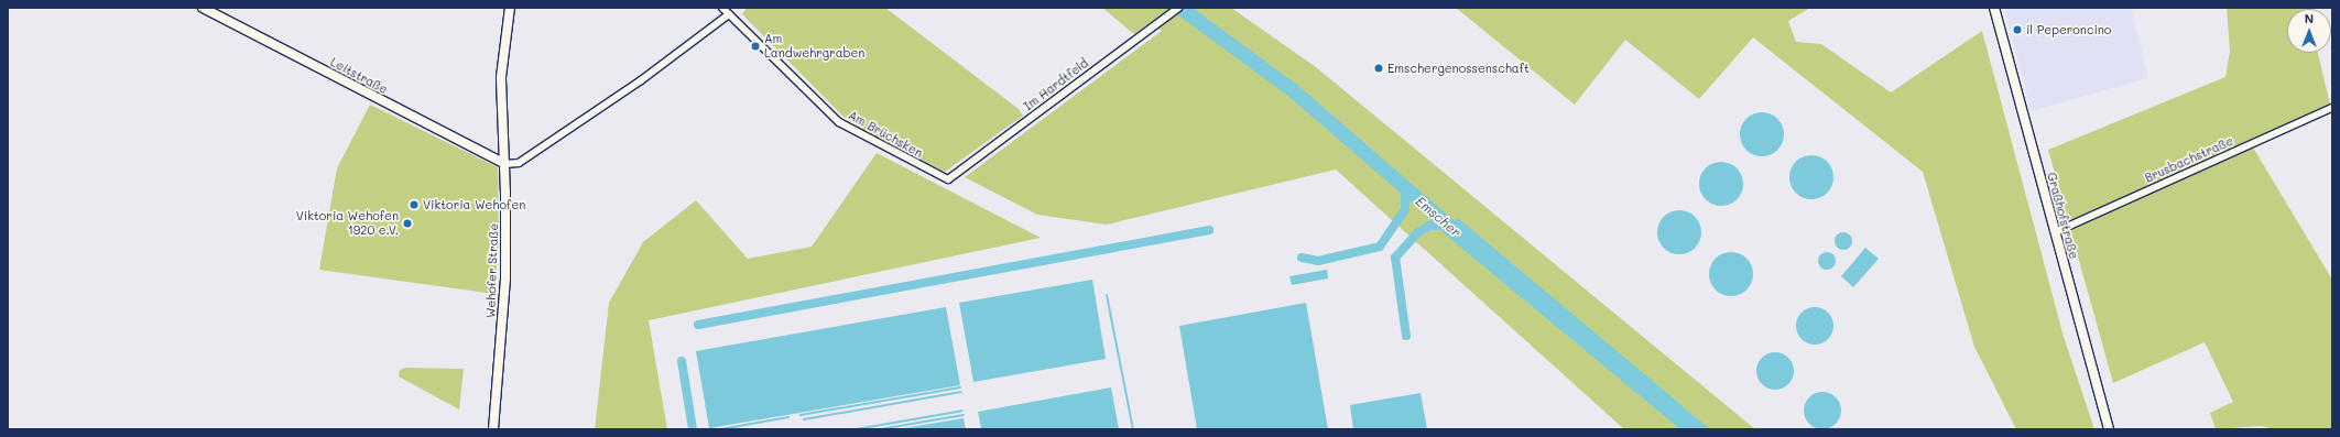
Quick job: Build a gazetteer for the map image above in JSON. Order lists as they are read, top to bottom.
{
  "streets": {
    "street": [
      "Leitstraße",
      "Im Hardtfeld",
      "Am Brüchsken",
      "Brusbachstraße",
      "Graßhofstraße",
      "Wehofer Straße"
    ]
  },
  "crossings": [
    ["Leitstraße", "Wehofer Straße"],
    ["Im Hardtfeld", "Am Brüchsken"],
    ["Brusbachstraße", "Graßhofstraße"]
  ],
  "water": ["Emscher"],
  "places": [
    "il Peperoncino",
    "Am Landwehrgraben",
    "Emschergenossenschaft",
    "Viktoria Wehofen",
    "Viktoria Wehofen 1920 e.V."
  ],
  "north": "top"
}
